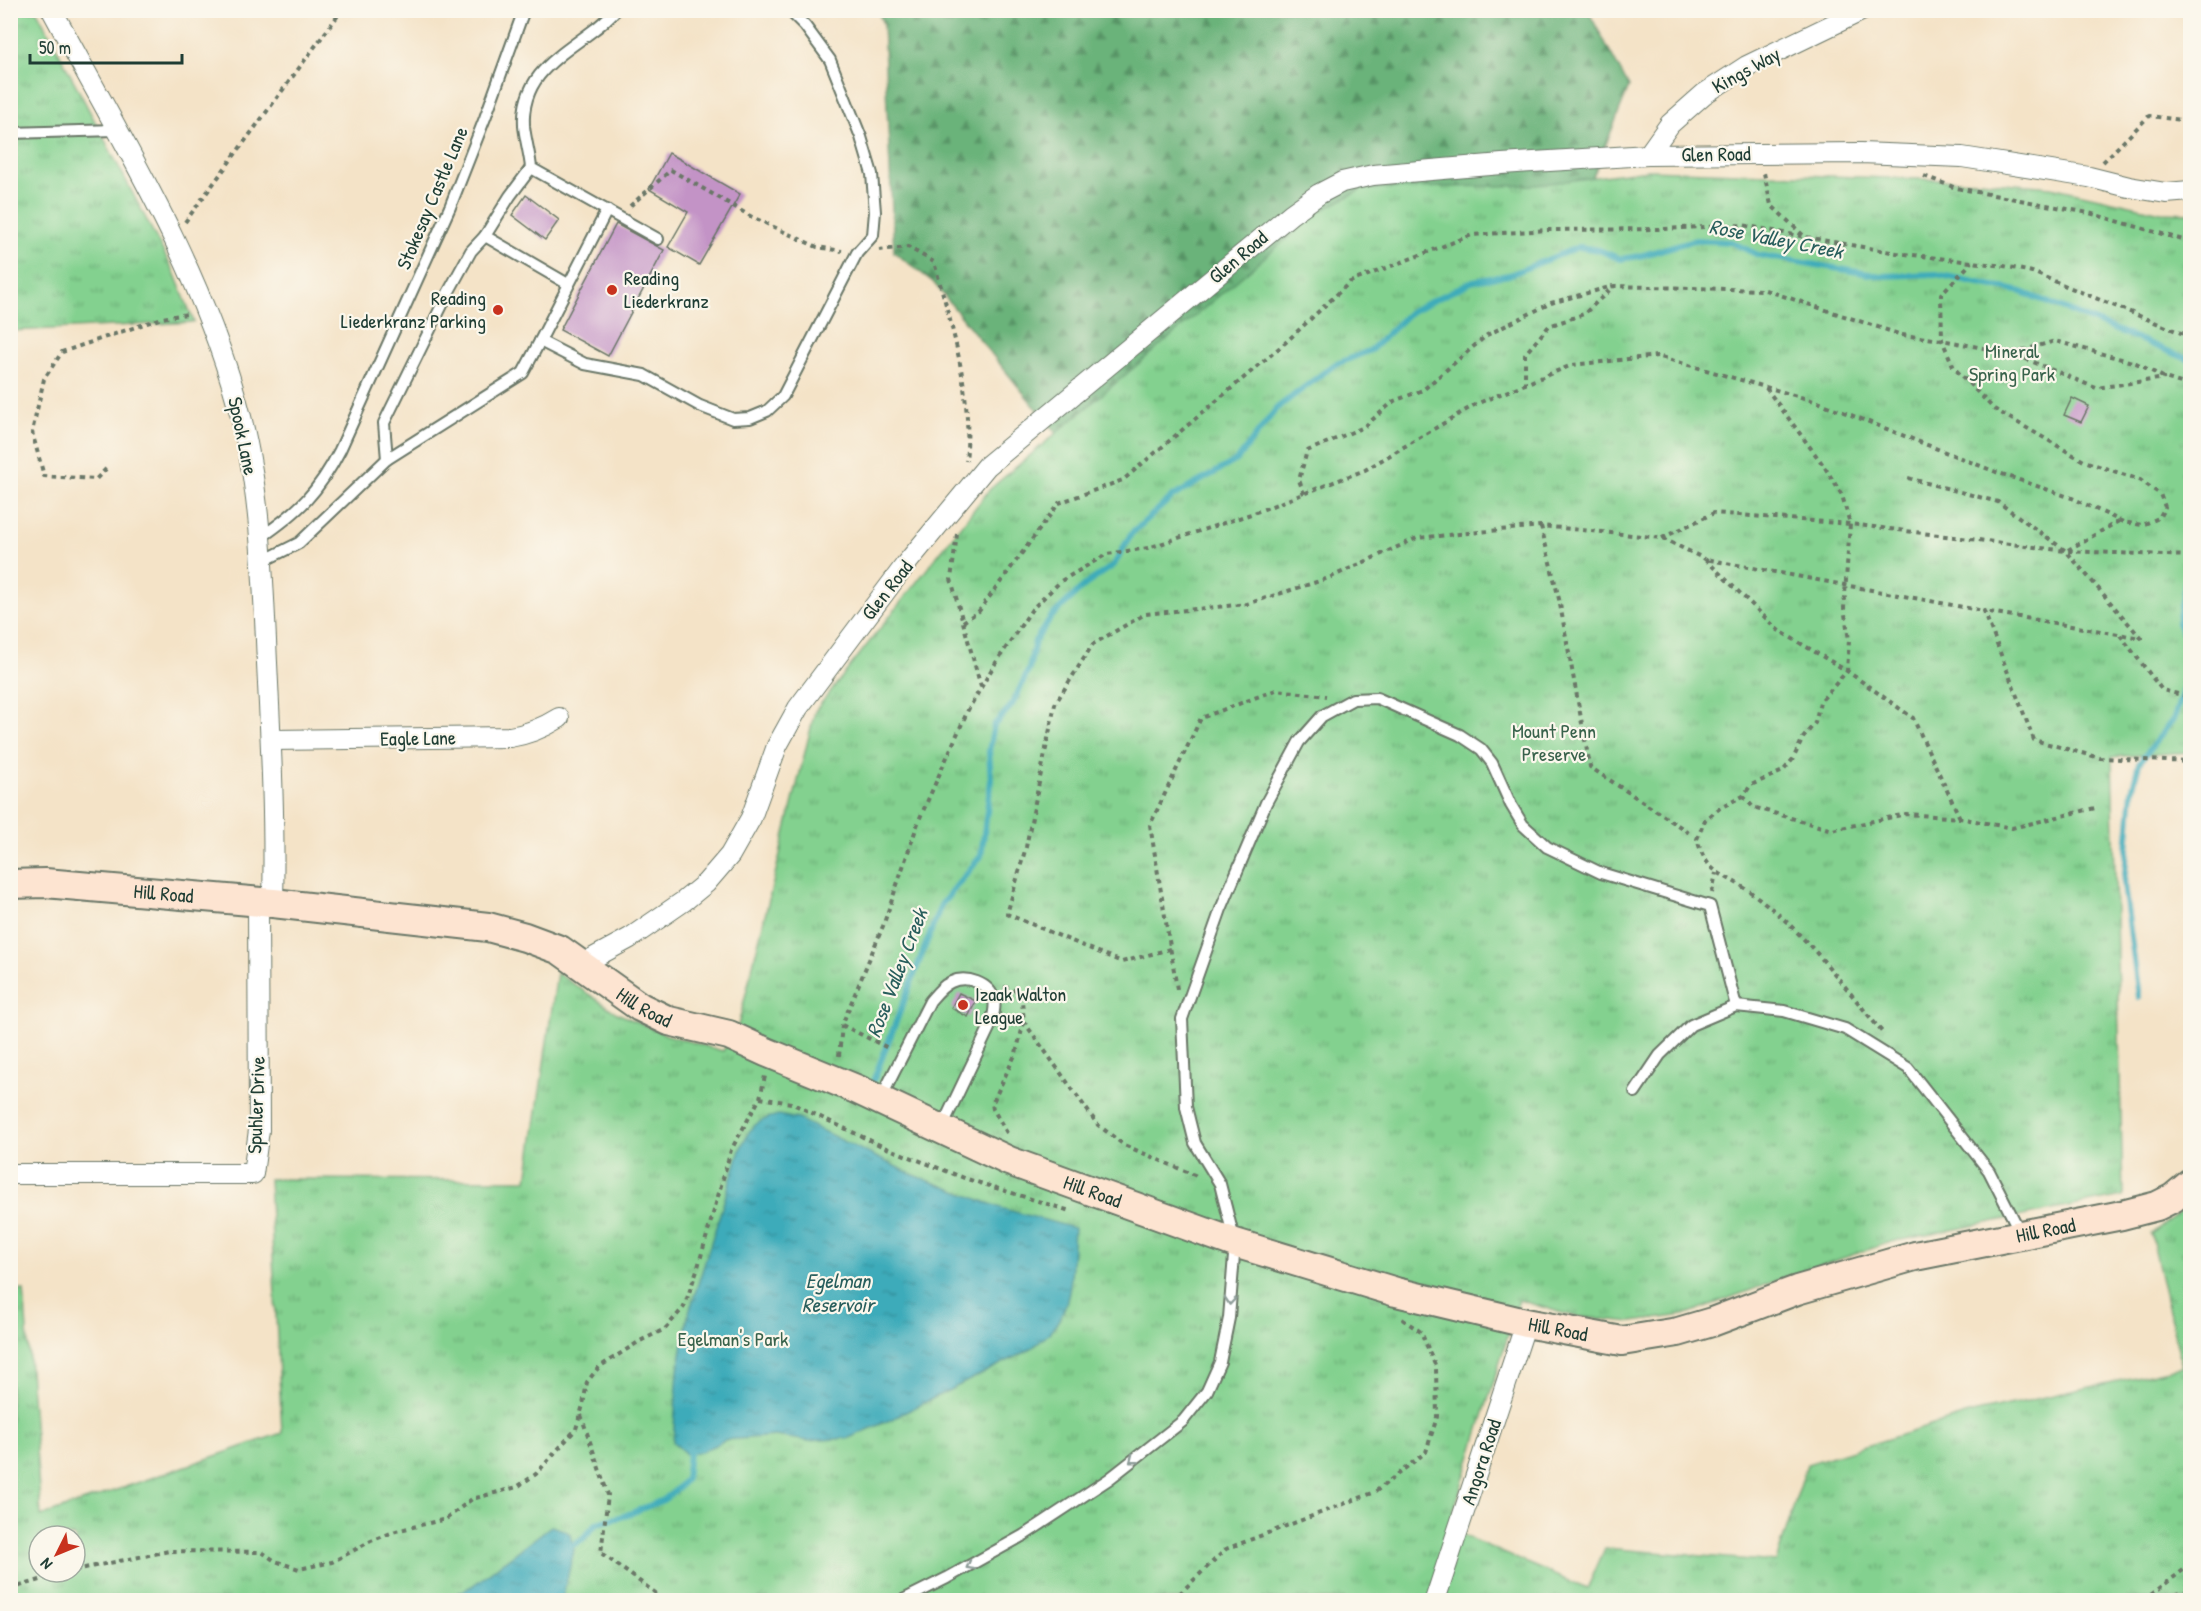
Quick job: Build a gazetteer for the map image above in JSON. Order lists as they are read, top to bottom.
{
  "streets": {
    "street": [
      "Kings Way",
      "Glen Road",
      "Spook Lane",
      "Eagle Lane",
      "Hill Road",
      "Spuhler Drive",
      "Angora Road"
    ],
    "lane": ["Stokesay Castle Lane"]
  },
  "crossings": [
    ["Kings Way", "Glen Road"],
    ["Glen Road", "Hill Road"],
    ["Stokesay Castle Lane", "Spook Lane"],
    ["Spook Lane", "Eagle Lane"],
    ["Spook Lane", "Hill Road"],
    ["Spook Lane", "Spuhler Drive"],
    ["Hill Road", "Spuhler Drive"],
    ["Hill Road", "Angora Road"]
  ],
  "water": ["Rose Valley Creek", "Egelman Reservoir"],
  "parks": ["Mineral Spring Park", "Mount Penn Preserve", "Egelman's Park"],
  "places": ["Reading Liederkranz", "Reading Liederkranz Parking", "Izaak Walton League"],
  "scale_bar": "50 m",
  "north": "bottom left"
}
